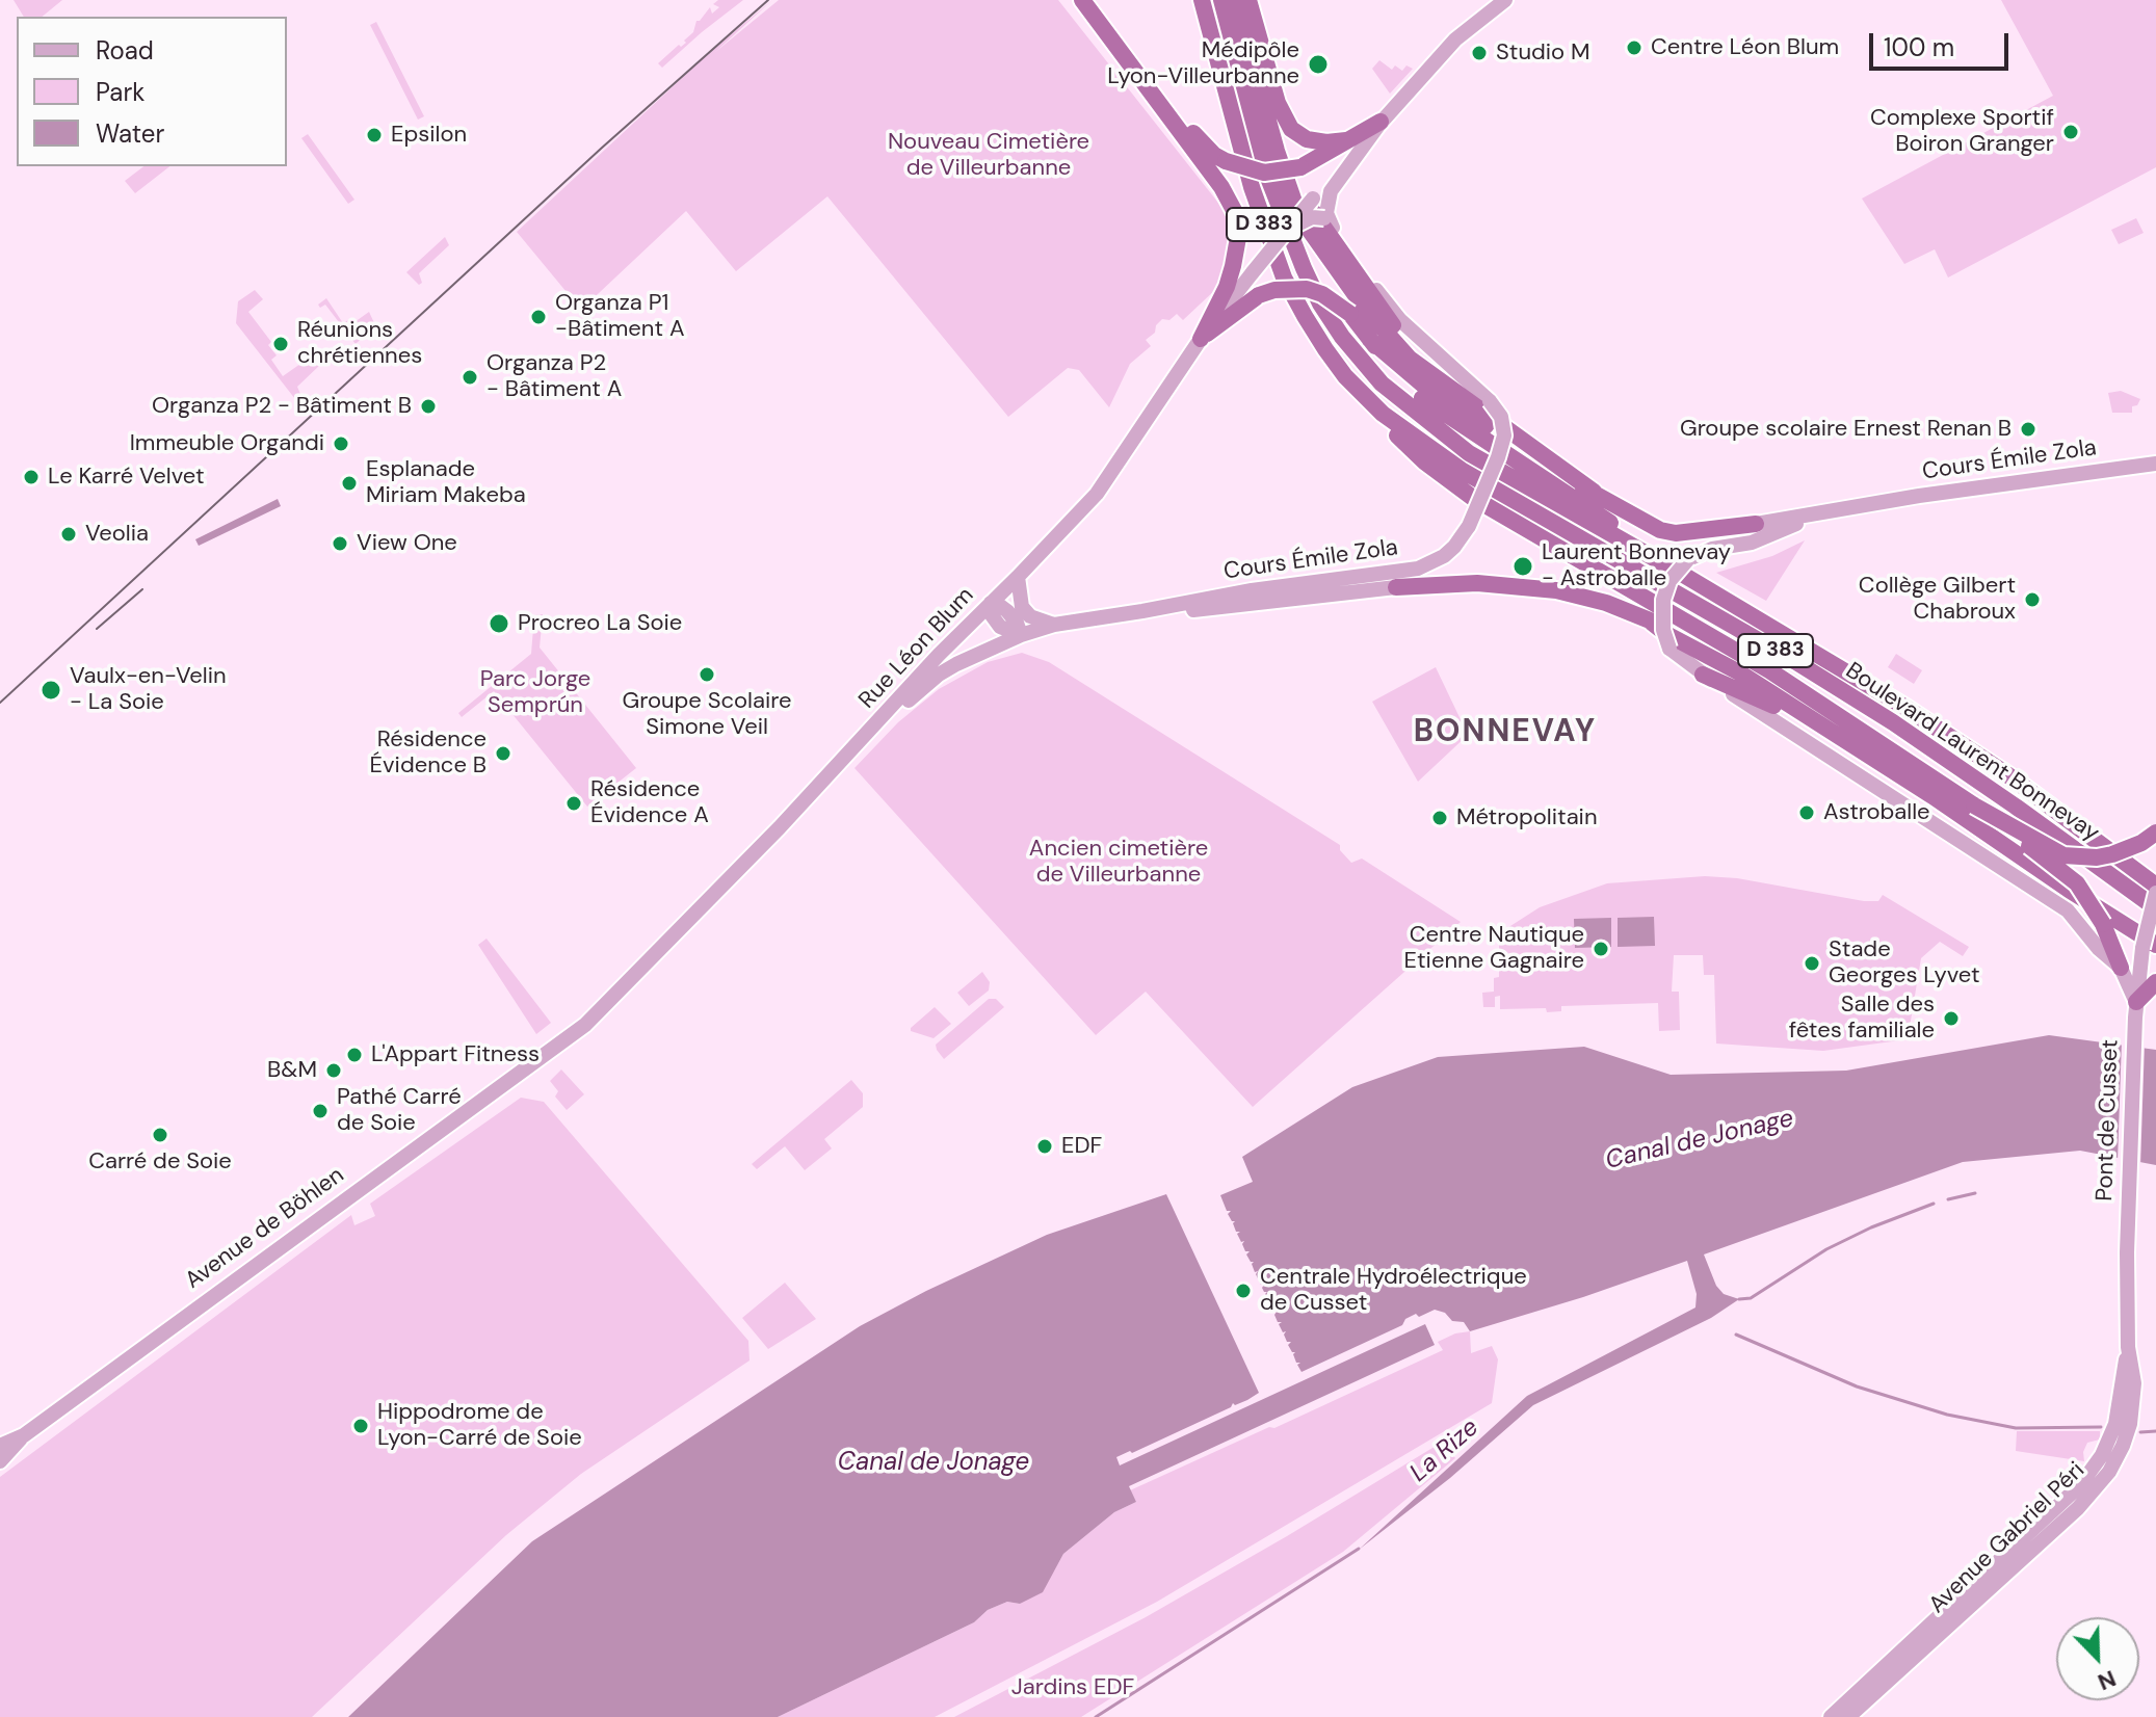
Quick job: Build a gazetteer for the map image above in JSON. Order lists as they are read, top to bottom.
{
  "streets": {
    "highway": ["D 383", "Boulevard Laurent Bonnevay"],
    "main road": [
      "Cours Émile Zola",
      "Rue Léon Blum",
      "Pont de Cusset",
      "Avenue de Böhlen",
      "Avenue Gabriel Péri"
    ]
  },
  "crossings": [
    ["Cours Émile Zola", "Rue Léon Blum"],
    ["Cours Émile Zola", "Boulevard Laurent Bonnevay"],
    ["Rue Léon Blum", "Avenue de Böhlen"],
    ["Pont de Cusset", "Avenue Gabriel Péri"]
  ],
  "districts": ["BONNEVAY"],
  "water": ["Canal de Jonage", "La Rize"],
  "parks": [
    "Nouveau Cimetière de Villeurbanne",
    "Parc Jorge Semprún",
    "Ancien cimetière de Villeurbanne",
    "Jardins EDF"
  ],
  "places": [
    "Centre Léon Blum",
    "Studio M",
    "Médipôle Lyon-Villeurbanne",
    "Complexe Sportif Boiron Granger",
    "Epsilon",
    "Organza P1 -Bâtiment A",
    "Réunions chrétiennes",
    "Organza P2 - Bâtiment A",
    "Organza P2 - Bâtiment B",
    "Groupe scolaire Ernest Renan B",
    "Immeuble Organdi",
    "Le Karré Velvet",
    "Esplanade Miriam Makeba",
    "Veolia",
    "View One",
    "Laurent Bonnevay - Astroballe",
    "Collège Gilbert Chabroux",
    "Procreo La Soie",
    "Groupe Scolaire Simone Veil",
    "Vaulx-en-Velin - La Soie",
    "Résidence Évidence B",
    "Résidence Évidence A",
    "Astroballe",
    "Métropolitain",
    "Centre Nautique Etienne Gagnaire",
    "Stade Georges Lyvet",
    "Salle des fêtes familiale",
    "L'Appart Fitness",
    "B&M",
    "Pathé Carré de Soie",
    "Carré de Soie",
    "EDF",
    "Centrale Hydroélectrique de Cusset",
    "Hippodrome de Lyon-Carré de Soie"
  ],
  "legend": ["Road", "Park", "Water"],
  "scale_bar": "100 m",
  "north": "bottom right"
}
